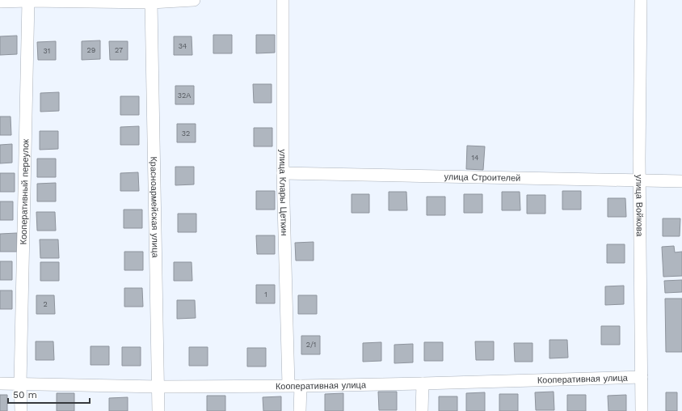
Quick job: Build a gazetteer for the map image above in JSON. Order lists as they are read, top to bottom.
{
  "streets": {
    "street": [
      "улица Строителей",
      "Кооперативный переулок",
      "улица Клары Цеткин",
      "улица Войкова",
      "Красноармейская улица",
      "Кооперативная улица"
    ]
  },
  "crossings": [
    ["улица Строителей", "улица Клары Цеткин"],
    ["улица Строителей", "улица Войкова"],
    ["Кооперативный переулок", "Кооперативная улица"],
    ["улица Клары Цеткин", "Кооперативная улица"],
    ["улица Войкова", "Кооперативная улица"],
    ["Красноармейская улица", "Кооперативная улица"]
  ],
  "house_numbers": [
    "34",
    "29",
    "27",
    "31",
    "32А",
    "32",
    "14",
    "1",
    "2",
    "2/1"
  ],
  "scale_bar": "50 m"
}
